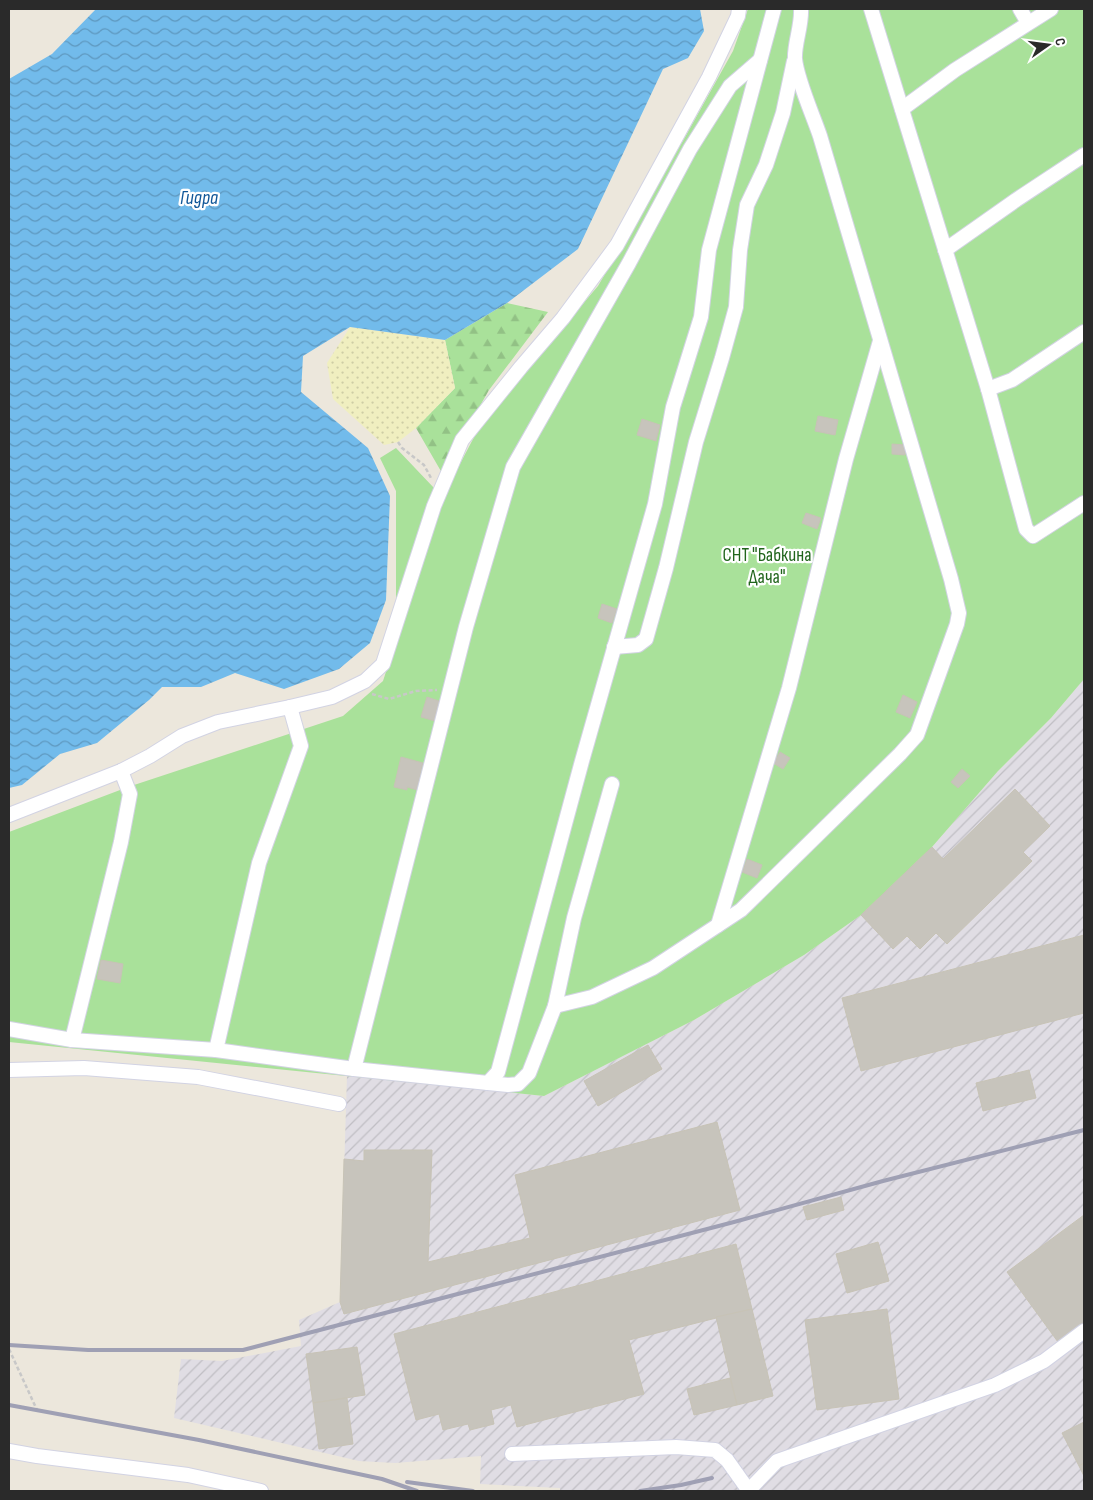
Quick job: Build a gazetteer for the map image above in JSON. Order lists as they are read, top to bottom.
{
  "water": ["Гидра"],
  "parks": ["СНТ \"Бабкина Дача\""],
  "north": "right"
}
